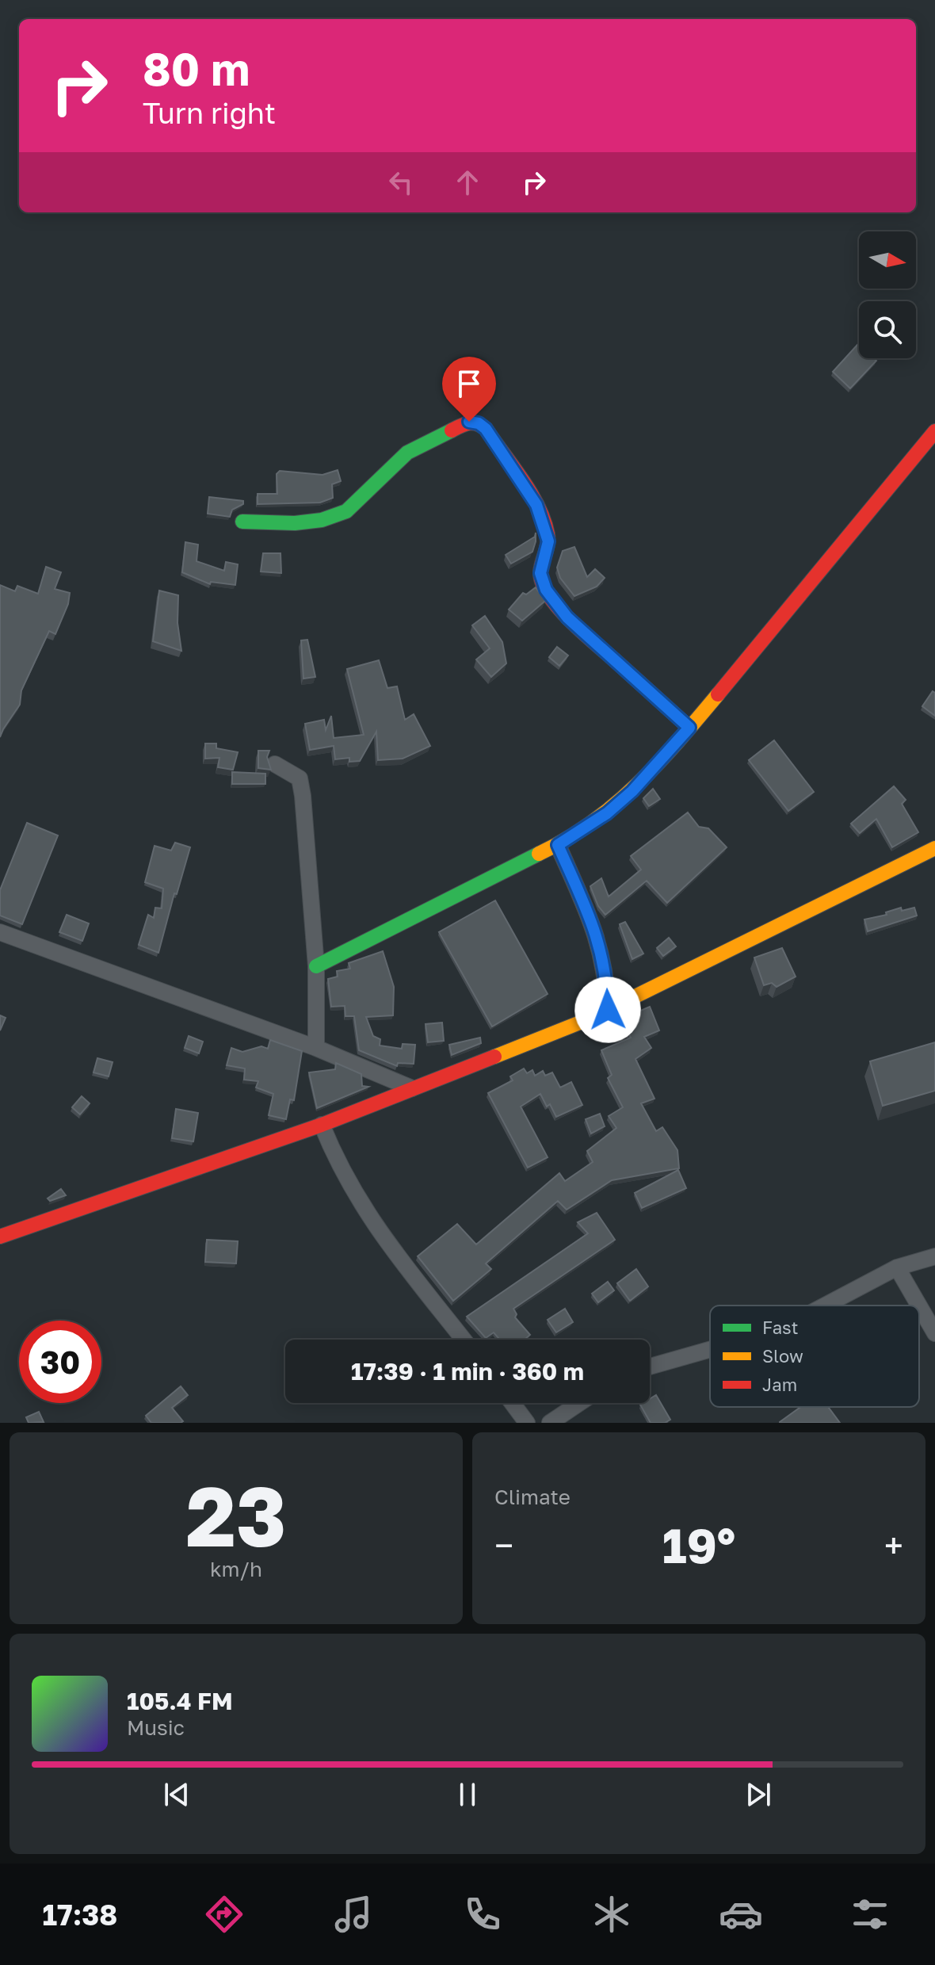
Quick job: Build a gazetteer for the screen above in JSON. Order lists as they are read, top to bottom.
{
  "legend": ["Fast", "Slow", "Jam"],
  "north": "right",
  "page": {
    "turn": ["80 m", "Turn right"],
    "limit": "30",
    "trip": "17:39 · 1 min · 360 m",
    "tile": [
      ["23", "km/h"],
      "Climate"
    ],
    "heat": ["−", "19°", "+"],
    "song": ["105.4 FM", "Music"],
    "tabs": "17:38"
  }
}
